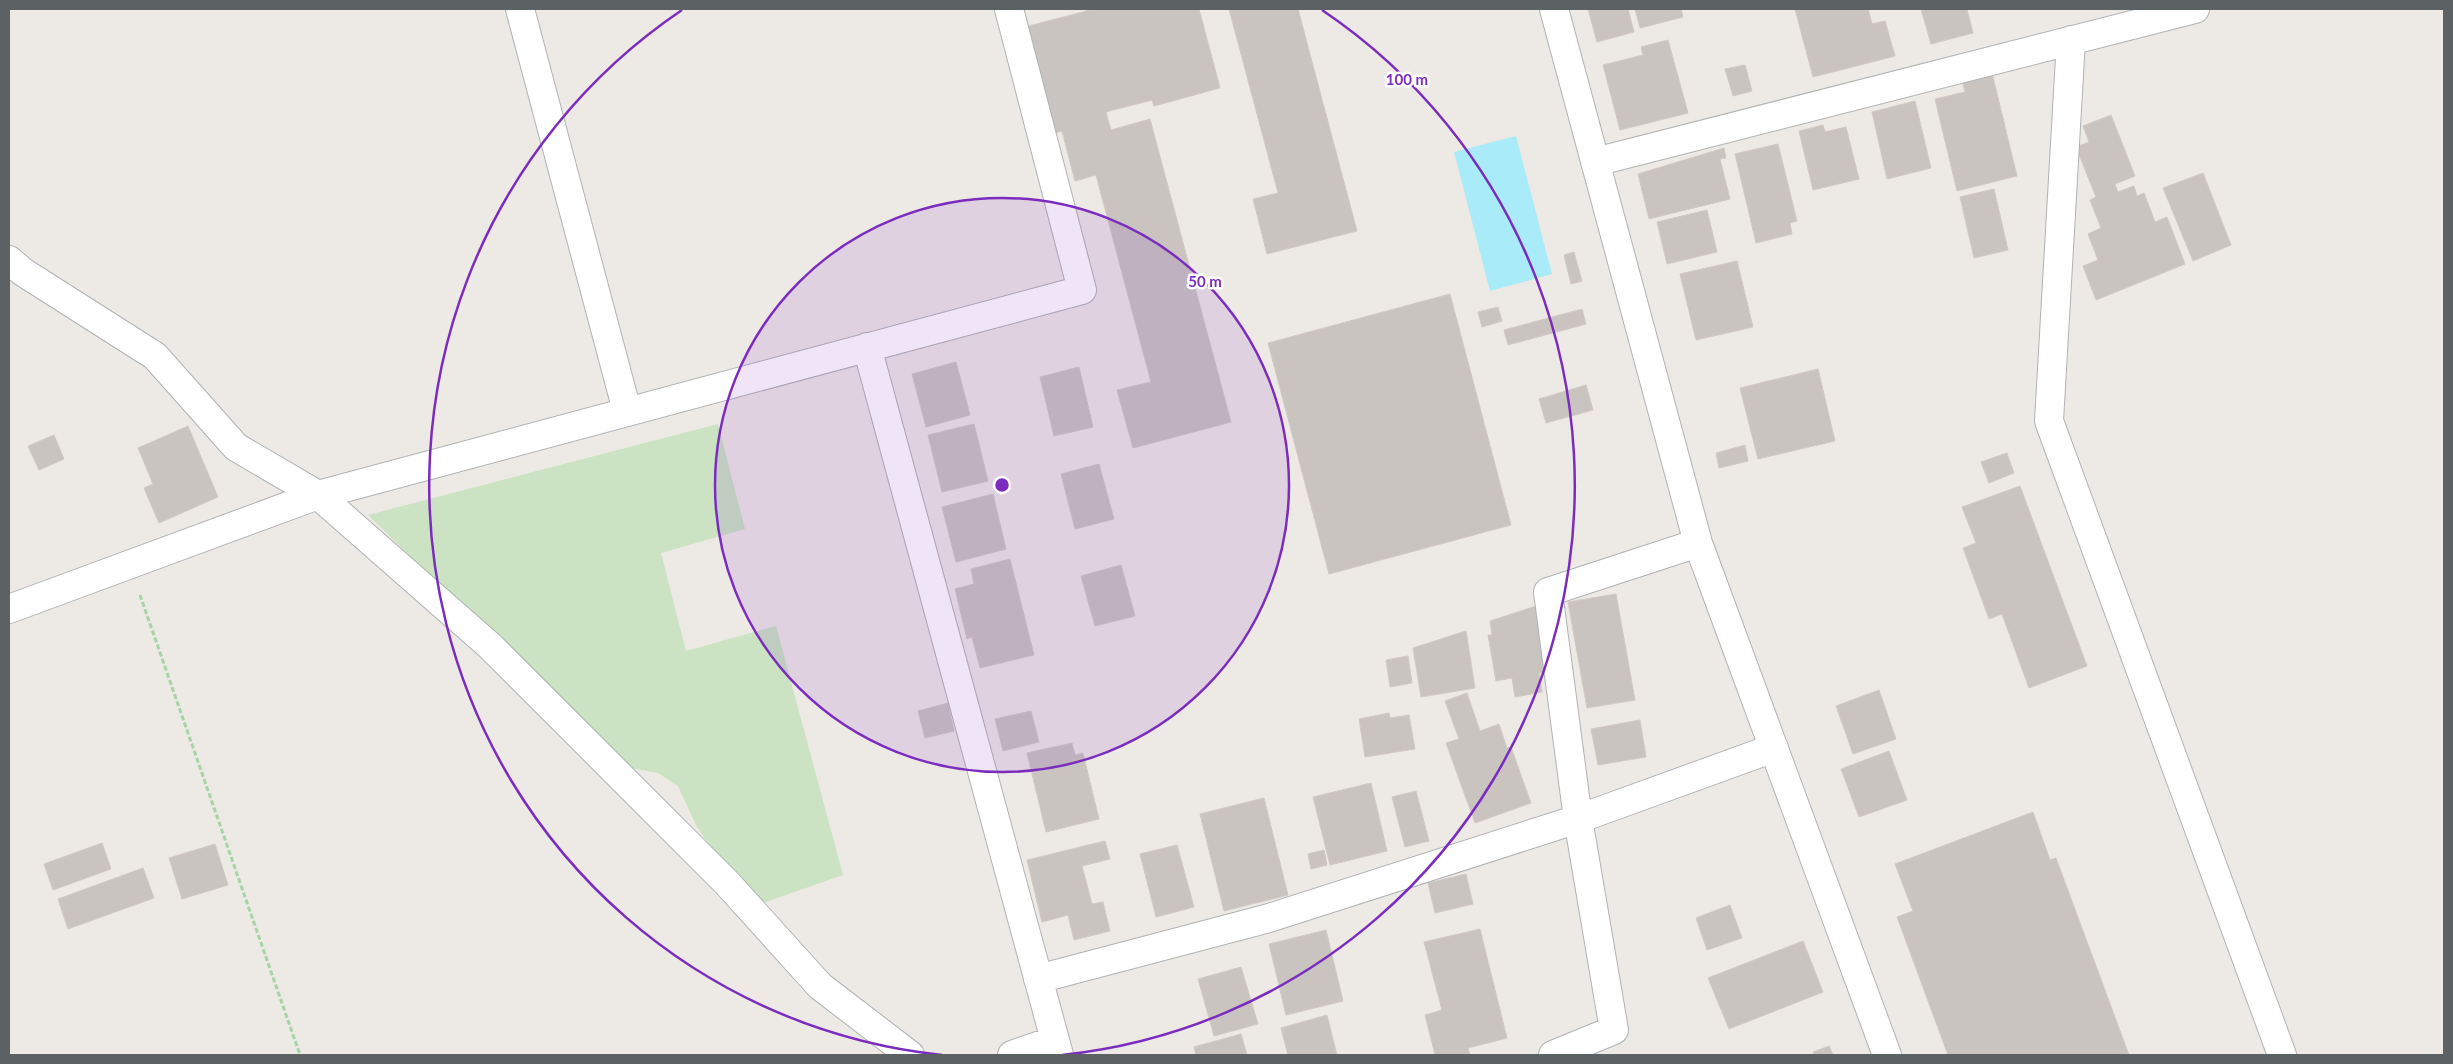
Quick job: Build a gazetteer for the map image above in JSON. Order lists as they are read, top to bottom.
{
  "rings": ["100 m", "50 m"]
}
